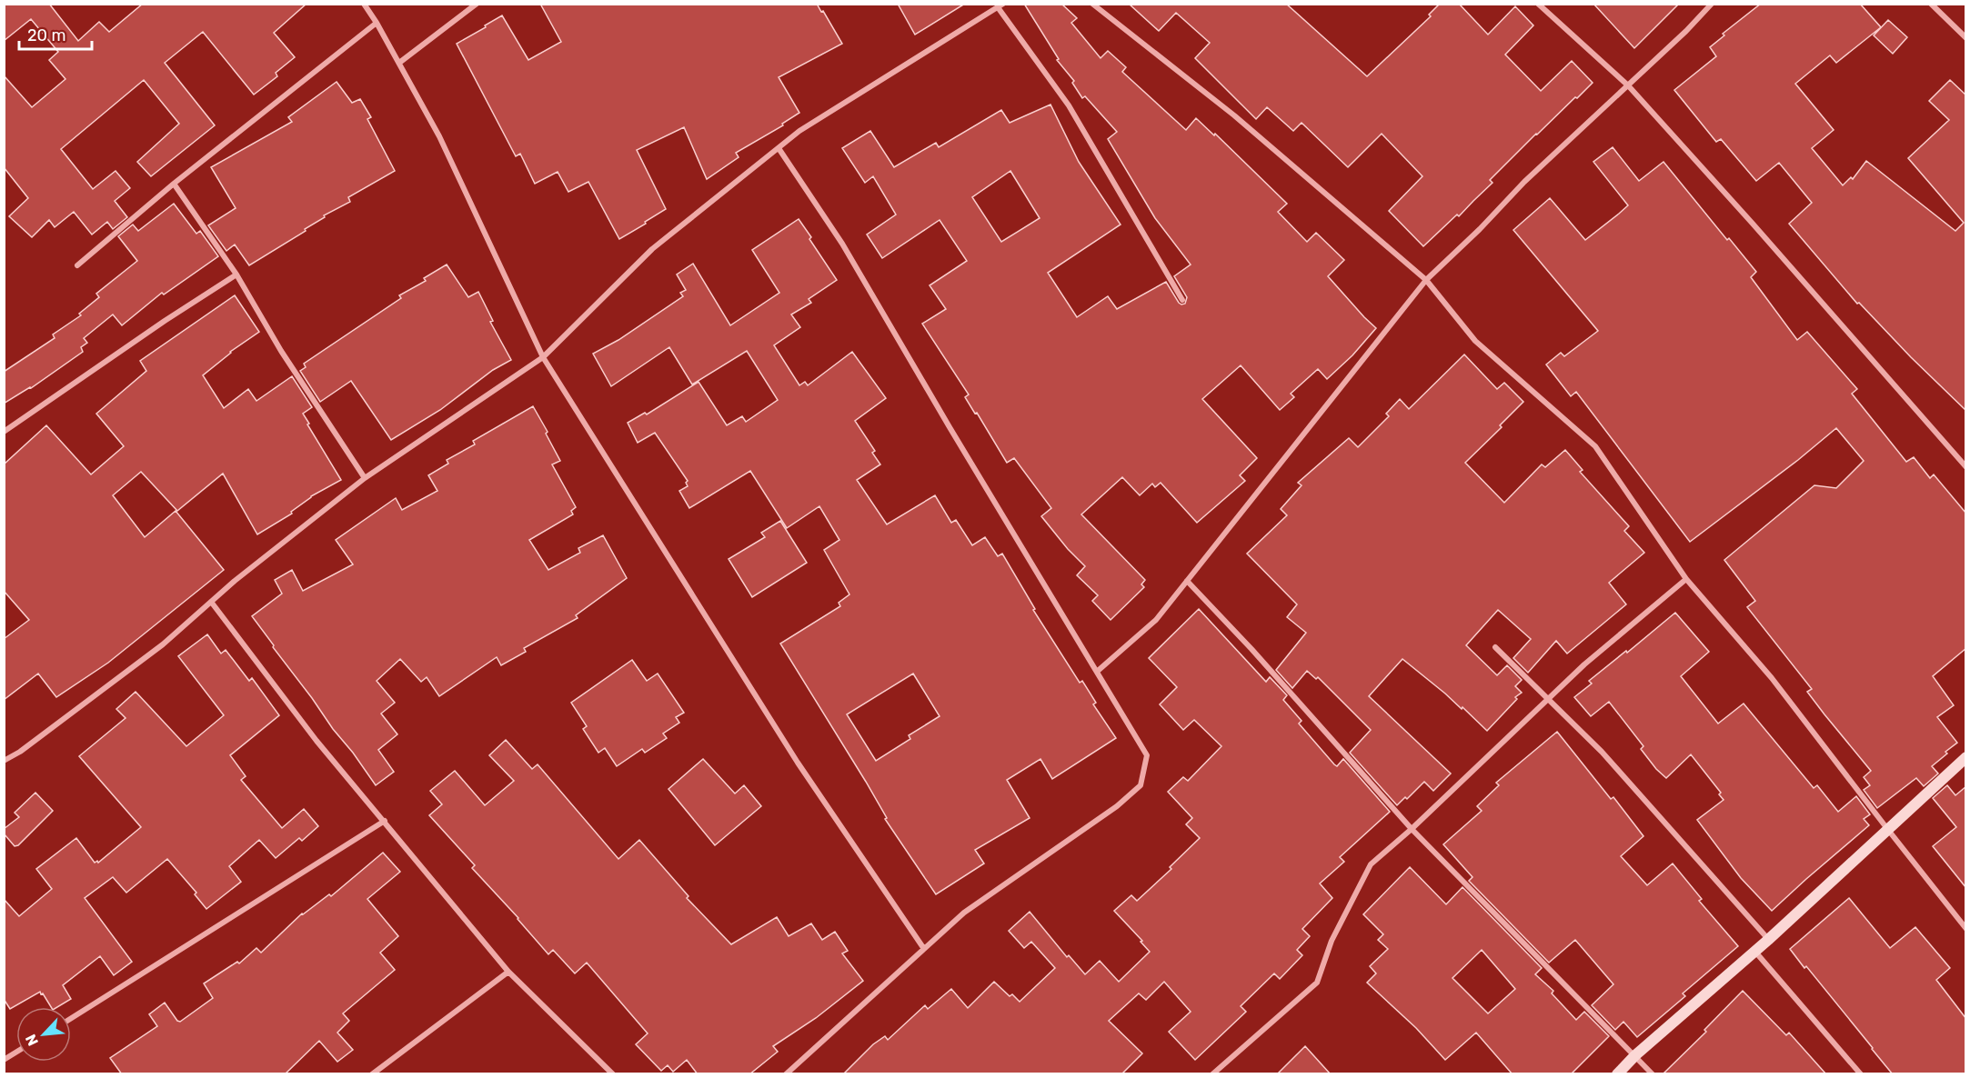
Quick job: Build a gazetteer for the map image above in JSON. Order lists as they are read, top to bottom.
{
  "scale_bar": "20 m",
  "north": "bottom left"
}
